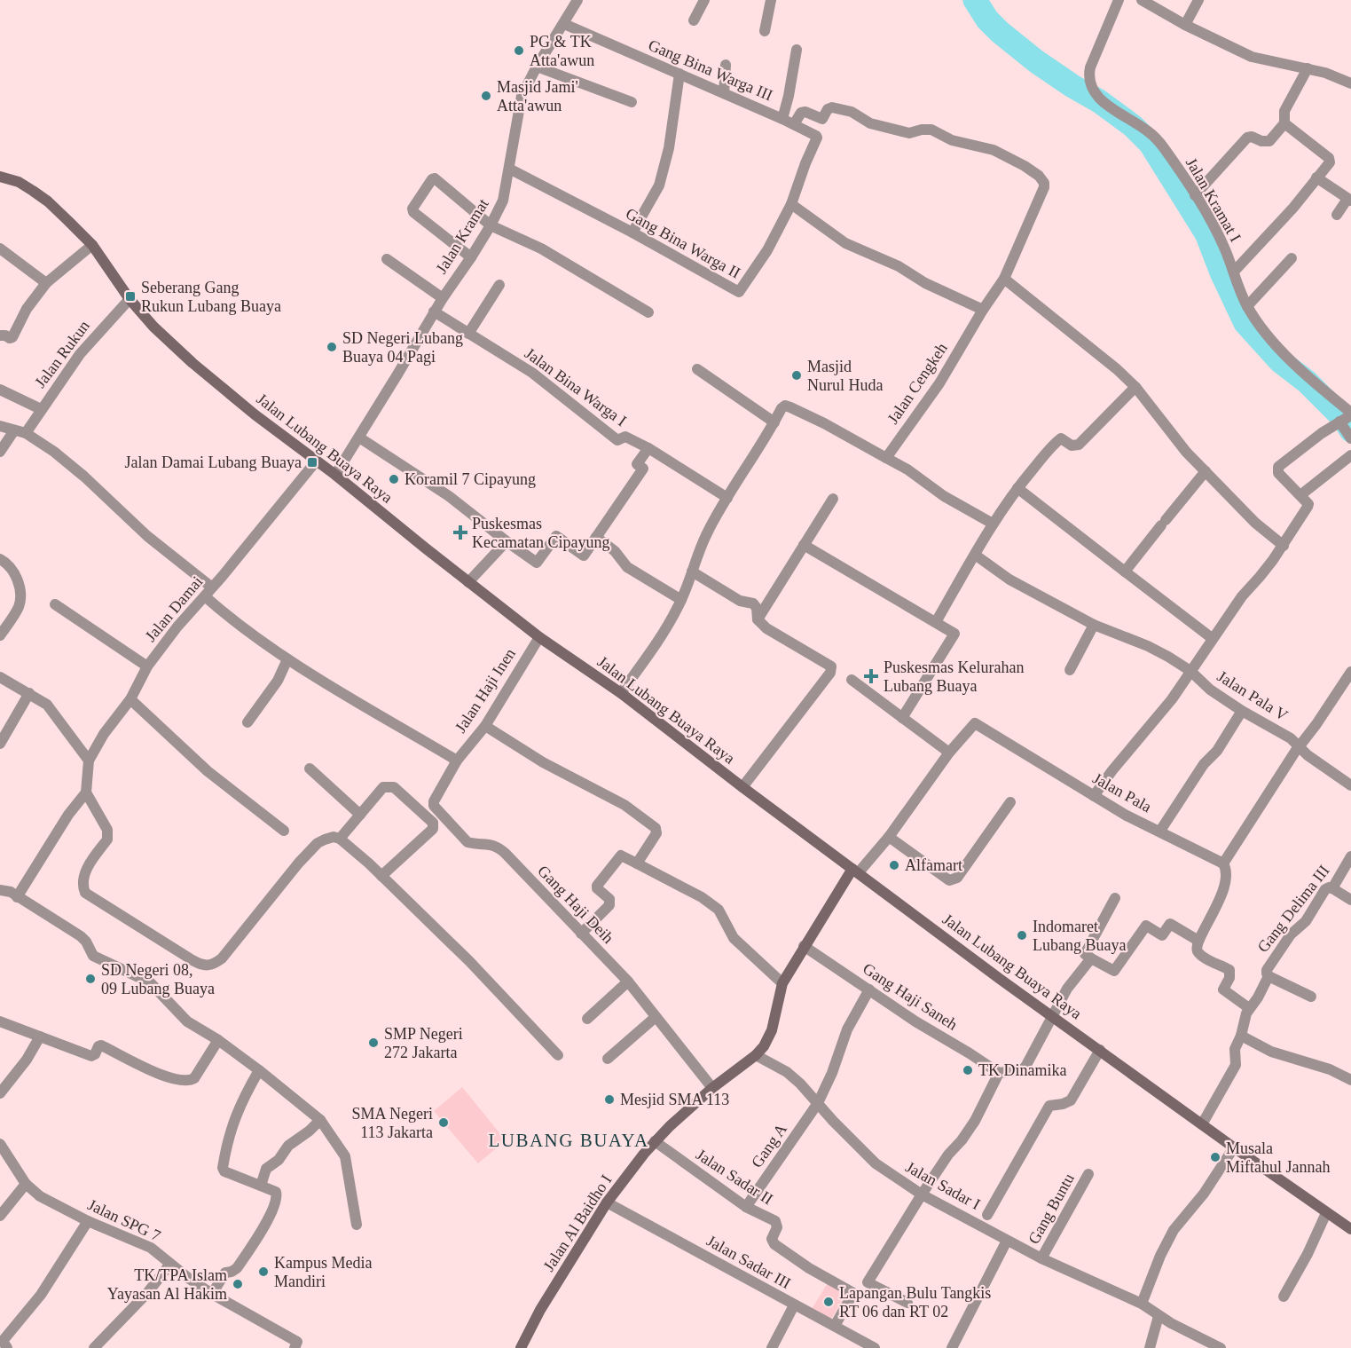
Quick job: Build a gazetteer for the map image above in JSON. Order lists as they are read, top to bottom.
{
  "streets": {
    "main road": ["Jalan Lubang Buaya Raya", "Jalan Al Baidho I"],
    "street": [
      "Gang Bina Warga III",
      "Jalan Kramat I",
      "Jalan Kramat",
      "Gang Bina Warga II",
      "Jalan Rukun",
      "Jalan Cengkeh",
      "Jalan Bina Warga I",
      "Jalan Damai",
      "Jalan Haji Inen",
      "Jalan Pala V",
      "Jalan Pala",
      "Gang Haji Deih",
      "Gang Delima III",
      "Gang Haji Saneh",
      "Gang A",
      "Jalan Sadar II",
      "Jalan Sadar I",
      "Gang Buntu",
      "Jalan SPG 7",
      "Jalan Sadar III"
    ]
  },
  "crossings": [
    ["Gang Bina Warga III", "Jalan Kramat"],
    ["Gang Bina Warga III", "Gang Bina Warga II"],
    ["Gang Bina Warga III", "Jalan Cengkeh"],
    ["Jalan Kramat", "Gang Bina Warga II"],
    ["Jalan Kramat", "Jalan Bina Warga I"],
    ["Jalan Kramat", "Jalan Lubang Buaya Raya"],
    ["Jalan Rukun", "Jalan Lubang Buaya Raya"],
    ["Jalan Lubang Buaya Raya", "Jalan Damai"],
    ["Jalan Lubang Buaya Raya", "Jalan Haji Inen"],
    ["Jalan Lubang Buaya Raya", "Jalan Pala"],
    ["Jalan Lubang Buaya Raya", "Gang Delima III"],
    ["Jalan Lubang Buaya Raya", "Jalan Al Baidho I"],
    ["Jalan Haji Inen", "Gang Haji Deih"],
    ["Jalan Pala", "Jalan Al Baidho I"],
    ["Gang Haji Deih", "Jalan Al Baidho I"],
    ["Gang Haji Saneh", "Gang A"],
    ["Gang Haji Saneh", "Jalan Al Baidho I"],
    ["Gang A", "Jalan Sadar II"],
    ["Gang A", "Jalan Sadar I"],
    ["Jalan Sadar II", "Jalan Al Baidho I"],
    ["Jalan Sadar II", "Jalan Sadar III"],
    ["Jalan Sadar I", "Gang Buntu"],
    ["Jalan Sadar I", "Jalan Al Baidho I"],
    ["Jalan Al Baidho I", "Jalan Sadar III"]
  ],
  "districts": ["LUBANG BUAYA"],
  "places": {
    "other": [
      "PG & TK Atta'awun",
      "Masjid Jami' Atta'awun",
      "SD Negeri Lubang Buaya 04 Pagi",
      "Masjid Nurul Huda",
      "Koramil 7 Cipayung",
      "Alfamart",
      "Indomaret Lubang Buaya",
      "SD Negeri 08, 09 Lubang Buaya",
      "SMP Negeri 272 Jakarta",
      "TK Dinamika",
      "Mesjid SMA 113",
      "SMA Negeri 113 Jakarta",
      "Musala Miftahul Jannah",
      "Kampus Media Mandiri",
      "TK/TPA Islam Yayasan Al Hakim",
      "Lapangan Bulu Tangkis RT 06 dan RT 02"
    ],
    "transit": ["Seberang Gang Rukun Lubang Buaya", "Jalan Damai Lubang Buaya"],
    "health": ["Puskesmas Kecamatan Cipayung", "Puskesmas Kelurahan Lubang Buaya"]
  }
}
